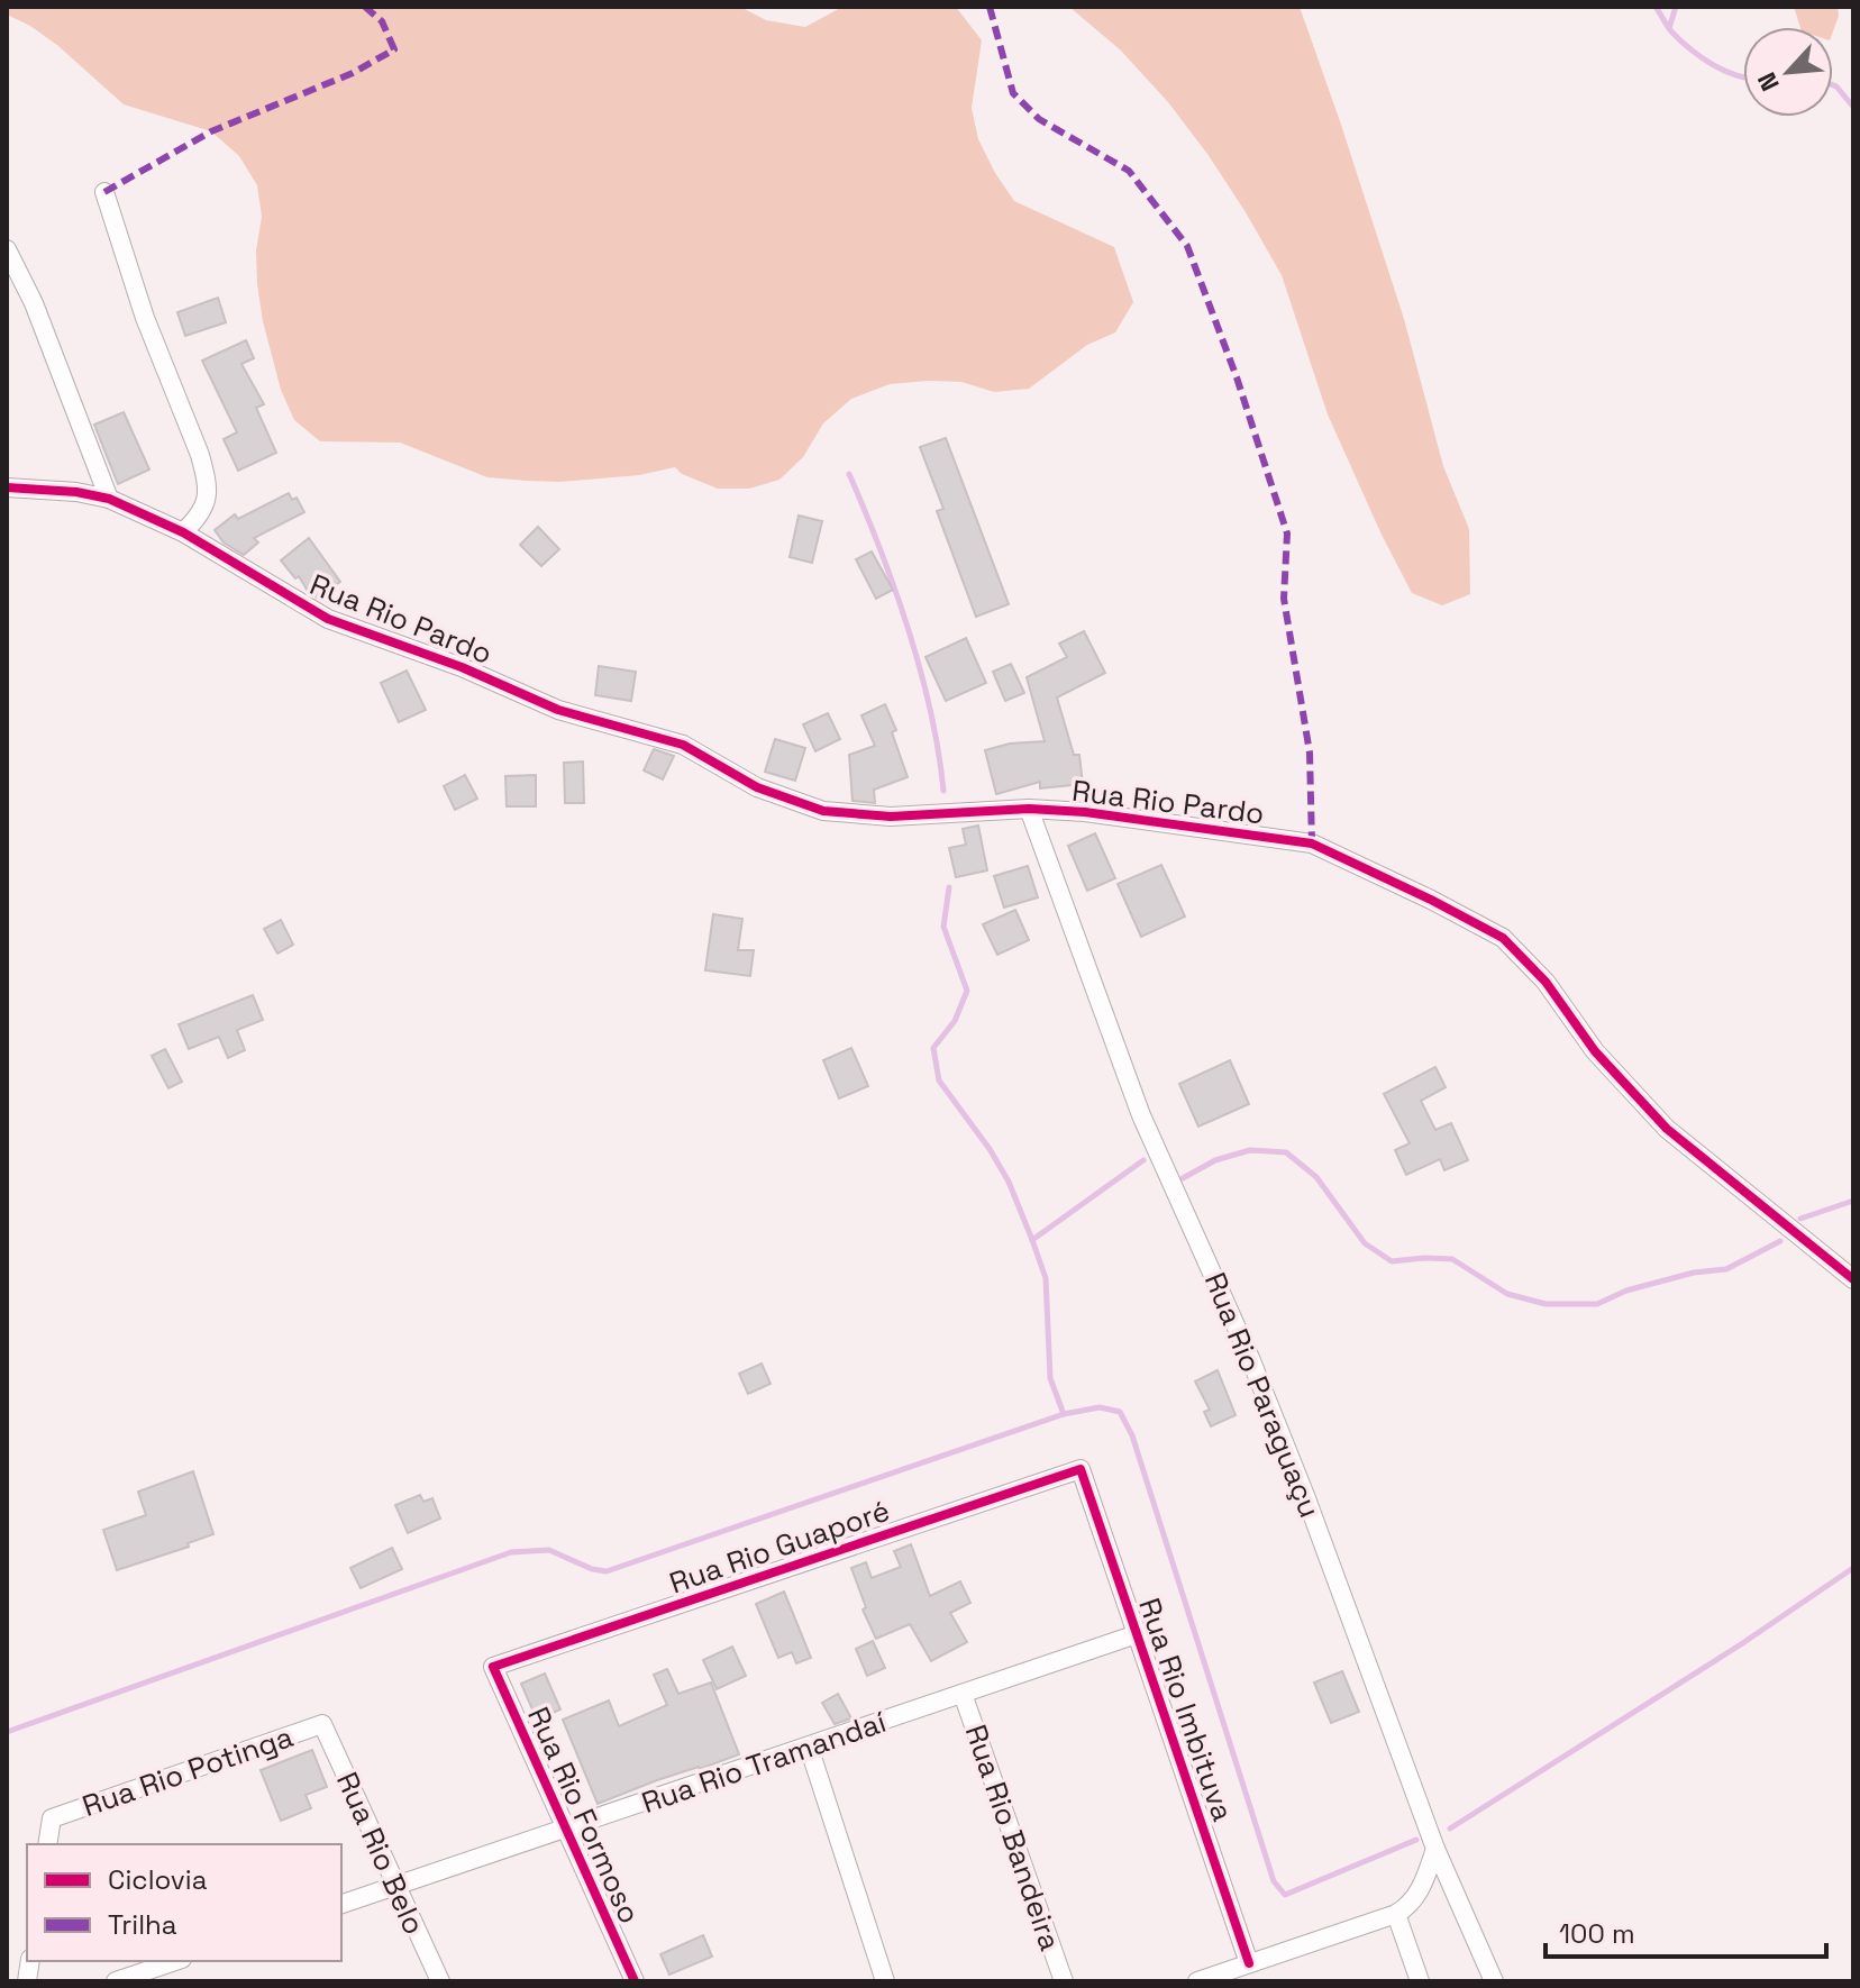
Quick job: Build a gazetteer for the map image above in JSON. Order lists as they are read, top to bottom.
{
  "streets": {
    "street": [
      "Rua Rio Pardo",
      "Rua Rio Paraguaçu",
      "Rua Rio Guaporé",
      "Rua Rio Imbituva",
      "Rua Rio Tramandaí",
      "Rua Rio Potinga",
      "Rua Rio Formoso",
      "Rua Rio Bandeira",
      "Rua Rio Belo"
    ]
  },
  "crossings": [
    ["Rua Rio Pardo", "Rua Rio Paraguaçu"],
    ["Rua Rio Guaporé", "Rua Rio Imbituva"],
    ["Rua Rio Guaporé", "Rua Rio Formoso"],
    ["Rua Rio Imbituva", "Rua Rio Tramandaí"],
    ["Rua Rio Tramandaí", "Rua Rio Formoso"],
    ["Rua Rio Tramandaí", "Rua Rio Bandeira"],
    ["Rua Rio Tramandaí", "Rua Rio Belo"],
    ["Rua Rio Potinga", "Rua Rio Belo"]
  ],
  "legend": ["Ciclovia", "Trilha"],
  "scale_bar": "100 m",
  "north": "bottom left"
}
